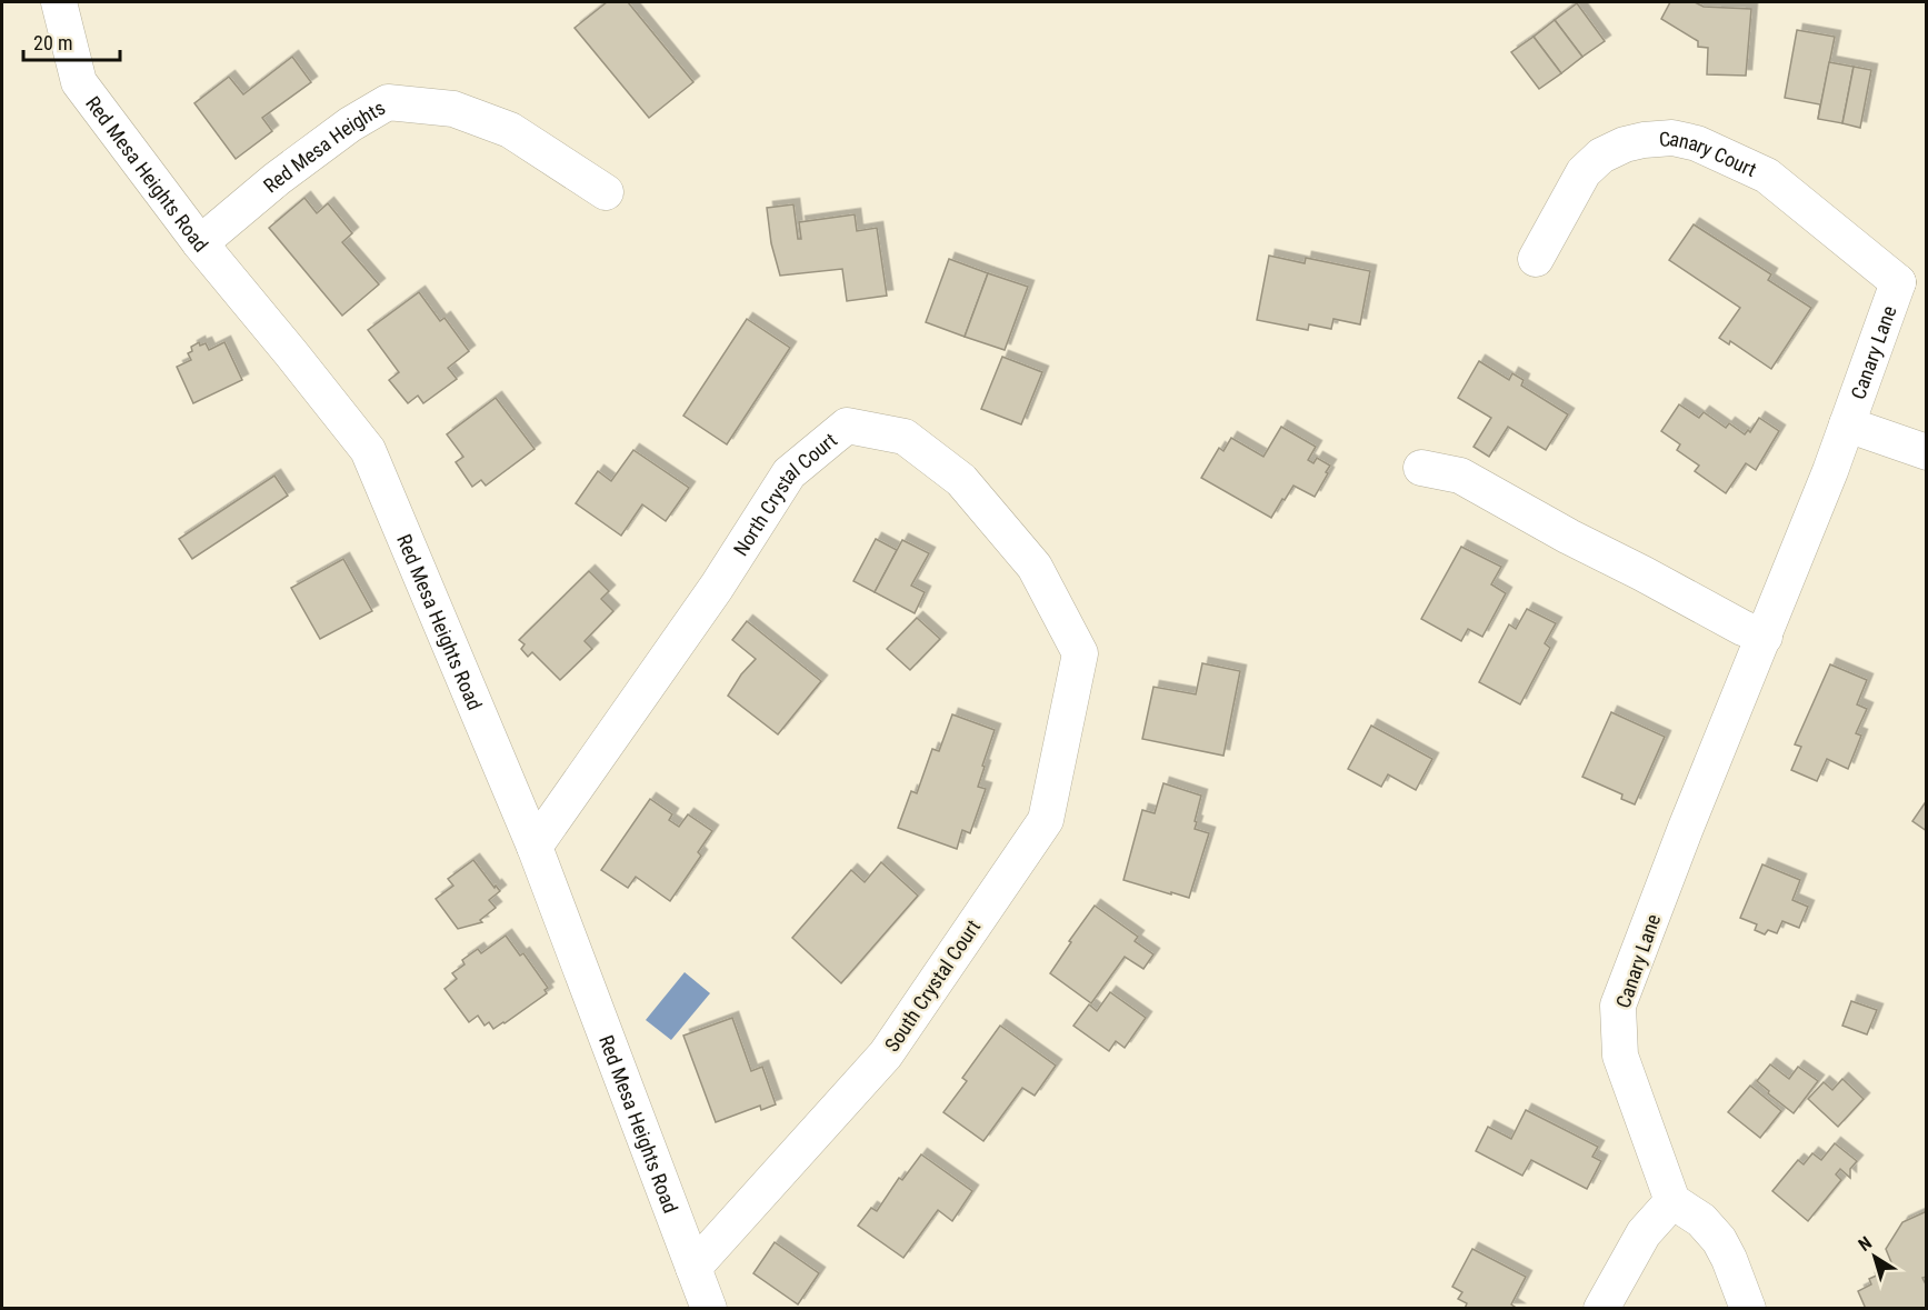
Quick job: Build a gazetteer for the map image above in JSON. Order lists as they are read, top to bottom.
{
  "streets": {
    "street": [
      "Red Mesa Heights",
      "Canary Court",
      "Red Mesa Heights Road",
      "Canary Lane",
      "North Crystal Court",
      "South Crystal Court"
    ]
  },
  "crossings": [
    ["Red Mesa Heights", "Red Mesa Heights Road"],
    ["Canary Court", "Canary Lane"],
    ["Red Mesa Heights Road", "North Crystal Court"],
    ["Red Mesa Heights Road", "South Crystal Court"],
    ["North Crystal Court", "South Crystal Court"]
  ],
  "scale_bar": "20 m",
  "north": "top left"
}
